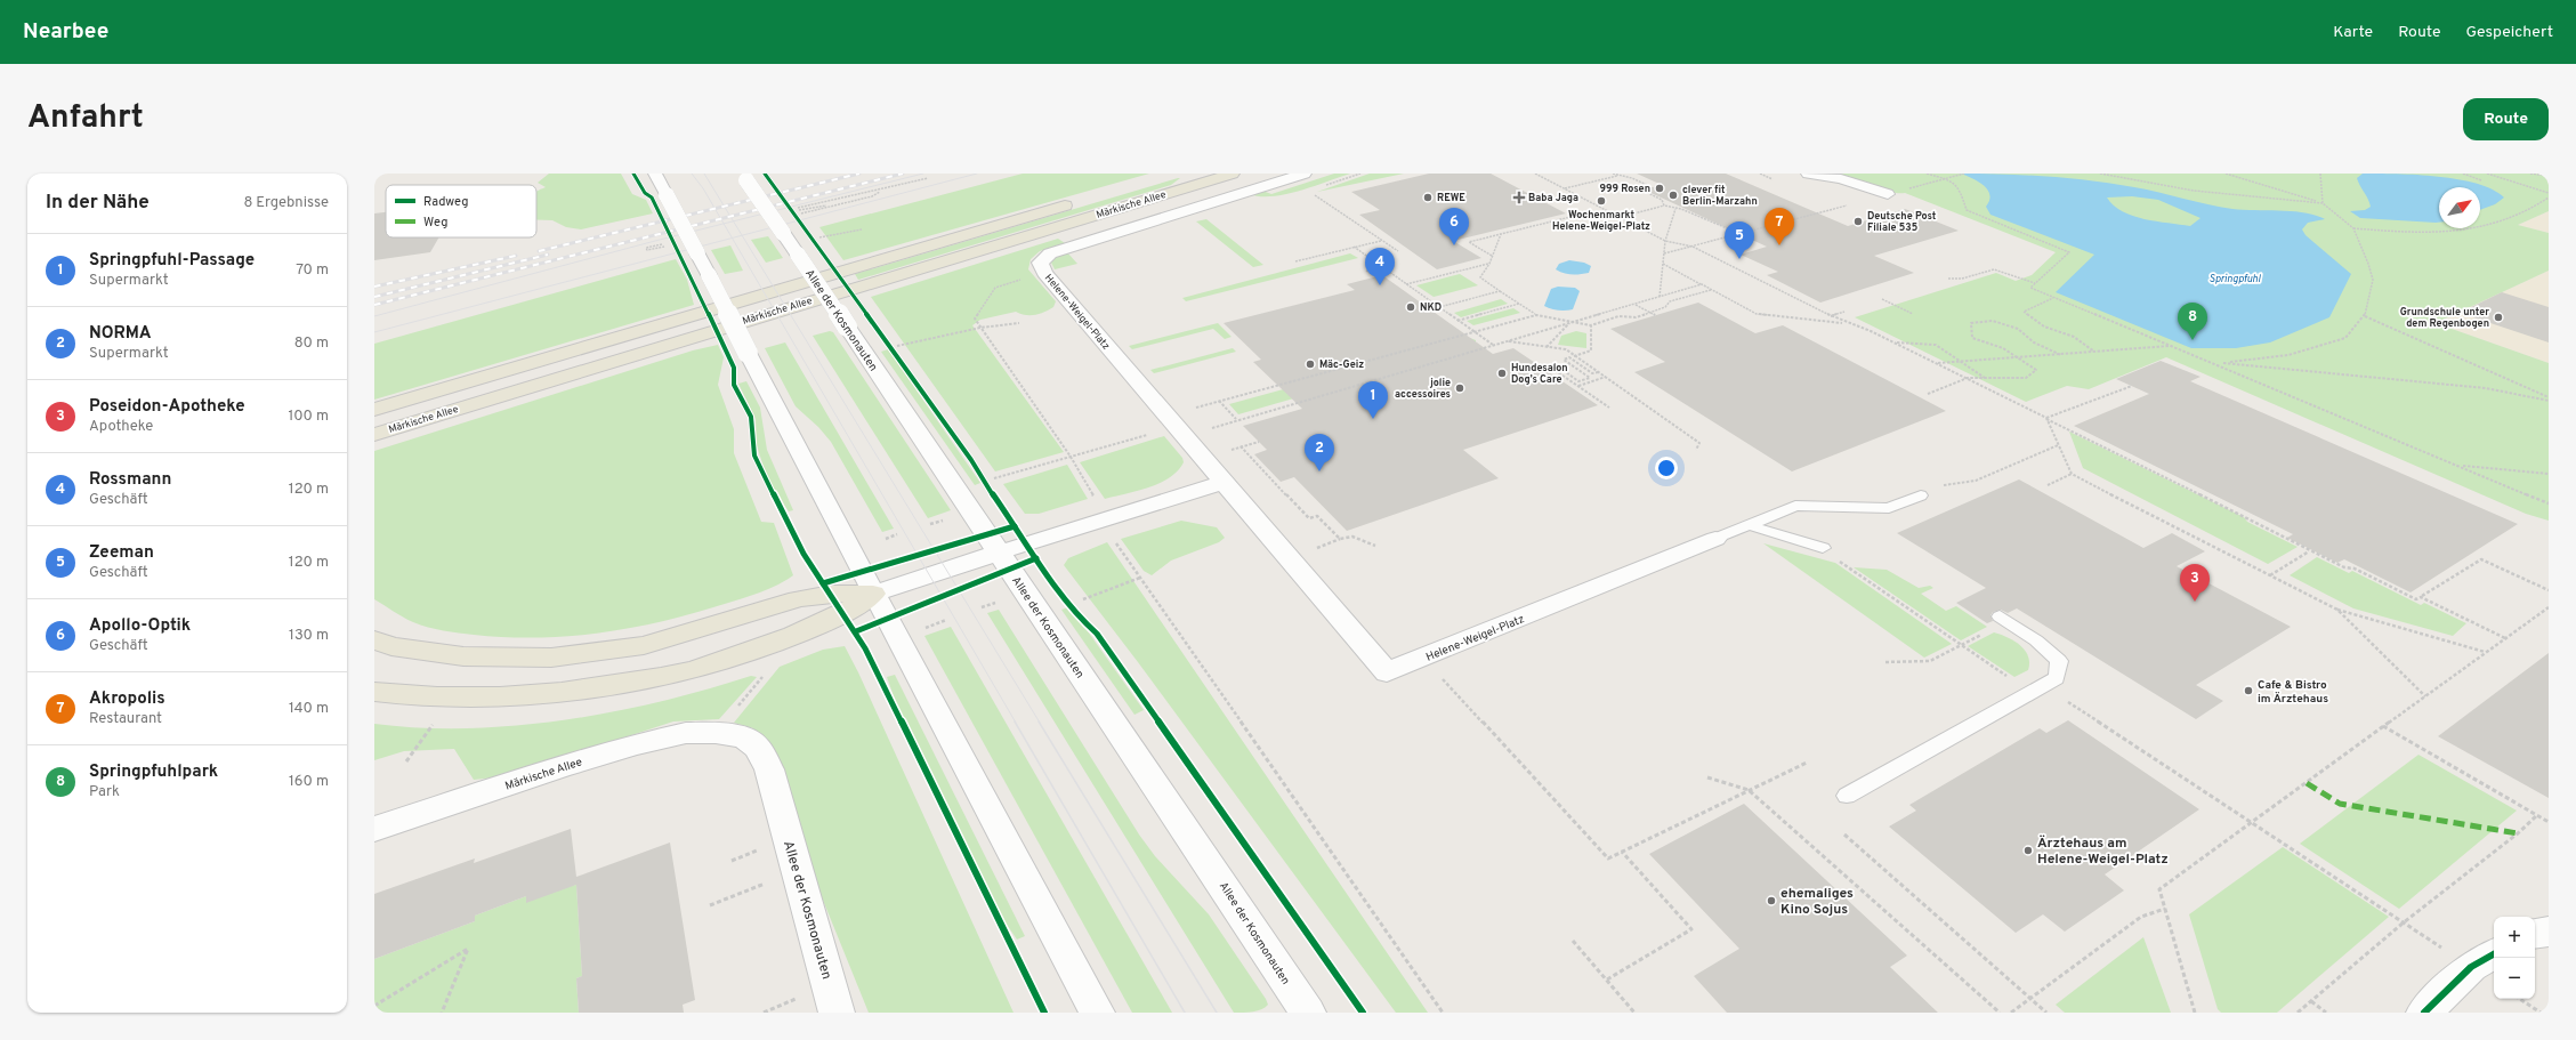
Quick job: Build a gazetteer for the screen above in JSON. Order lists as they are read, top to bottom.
{
  "streets": {
    "main road": ["Märkische Allee", "Helene-Weigel-Platz", "Allee der Kosmonauten"]
  },
  "crossings": [
    ["Märkische Allee", "Allee der Kosmonauten"]
  ],
  "water": ["Springpfuhl"],
  "places": {
    "other": [
      "999 Rosen",
      "clever fit Berlin-Marzahn",
      "REWE",
      "Wochenmarkt Helene-Weigel-Platz",
      "Deutsche Post Filiale 535",
      "NKD",
      "Grundschule unter dem Regenbogen",
      "Mäc-Geiz",
      "Hundesalon Dog’s Care",
      "jolie accessoires",
      "Cafe & Bistro im Ärztehaus",
      "Ärztehaus am Helene-Weigel-Platz",
      "ehemaliges Kino Sojus"
    ],
    "health": ["Baba Jaga"]
  },
  "legend": ["Radweg", "Weg"],
  "north": "top right",
  "page": {
    "header": "Nearbee",
    "nav": ["Karte", "Route", "Gespeichert"],
    "title": "Anfahrt",
    "buttons": "Route",
    "heading": ["In der Nähe", "8 Ergebnisse"],
    "pins": [
      "6",
      "7",
      "5",
      "4",
      "8",
      "1",
      "2",
      "3"
    ],
    "list": [
      {
        "mark": "1",
        "name": "Springpfuhl-Passage",
        "note": "Supermarkt",
        "value": "70 m"
      },
      {
        "mark": "2",
        "name": "NORMA",
        "note": "Supermarkt",
        "value": "80 m"
      },
      {
        "mark": "3",
        "name": "Poseidon-Apotheke",
        "note": "Apotheke",
        "value": "100 m"
      },
      {
        "mark": "4",
        "name": "Rossmann",
        "note": "Geschäft",
        "value": "120 m"
      },
      {
        "mark": "5",
        "name": "Zeeman",
        "note": "Geschäft",
        "value": "120 m"
      },
      {
        "mark": "6",
        "name": "Apollo-Optik",
        "note": "Geschäft",
        "value": "130 m"
      },
      {
        "mark": "7",
        "name": "Akropolis",
        "note": "Restaurant",
        "value": "140 m"
      },
      {
        "mark": "8",
        "name": "Springpfuhlpark",
        "note": "Park",
        "value": "160 m"
      }
    ],
    "map_buttons": ["+", "−"]
  }
}
